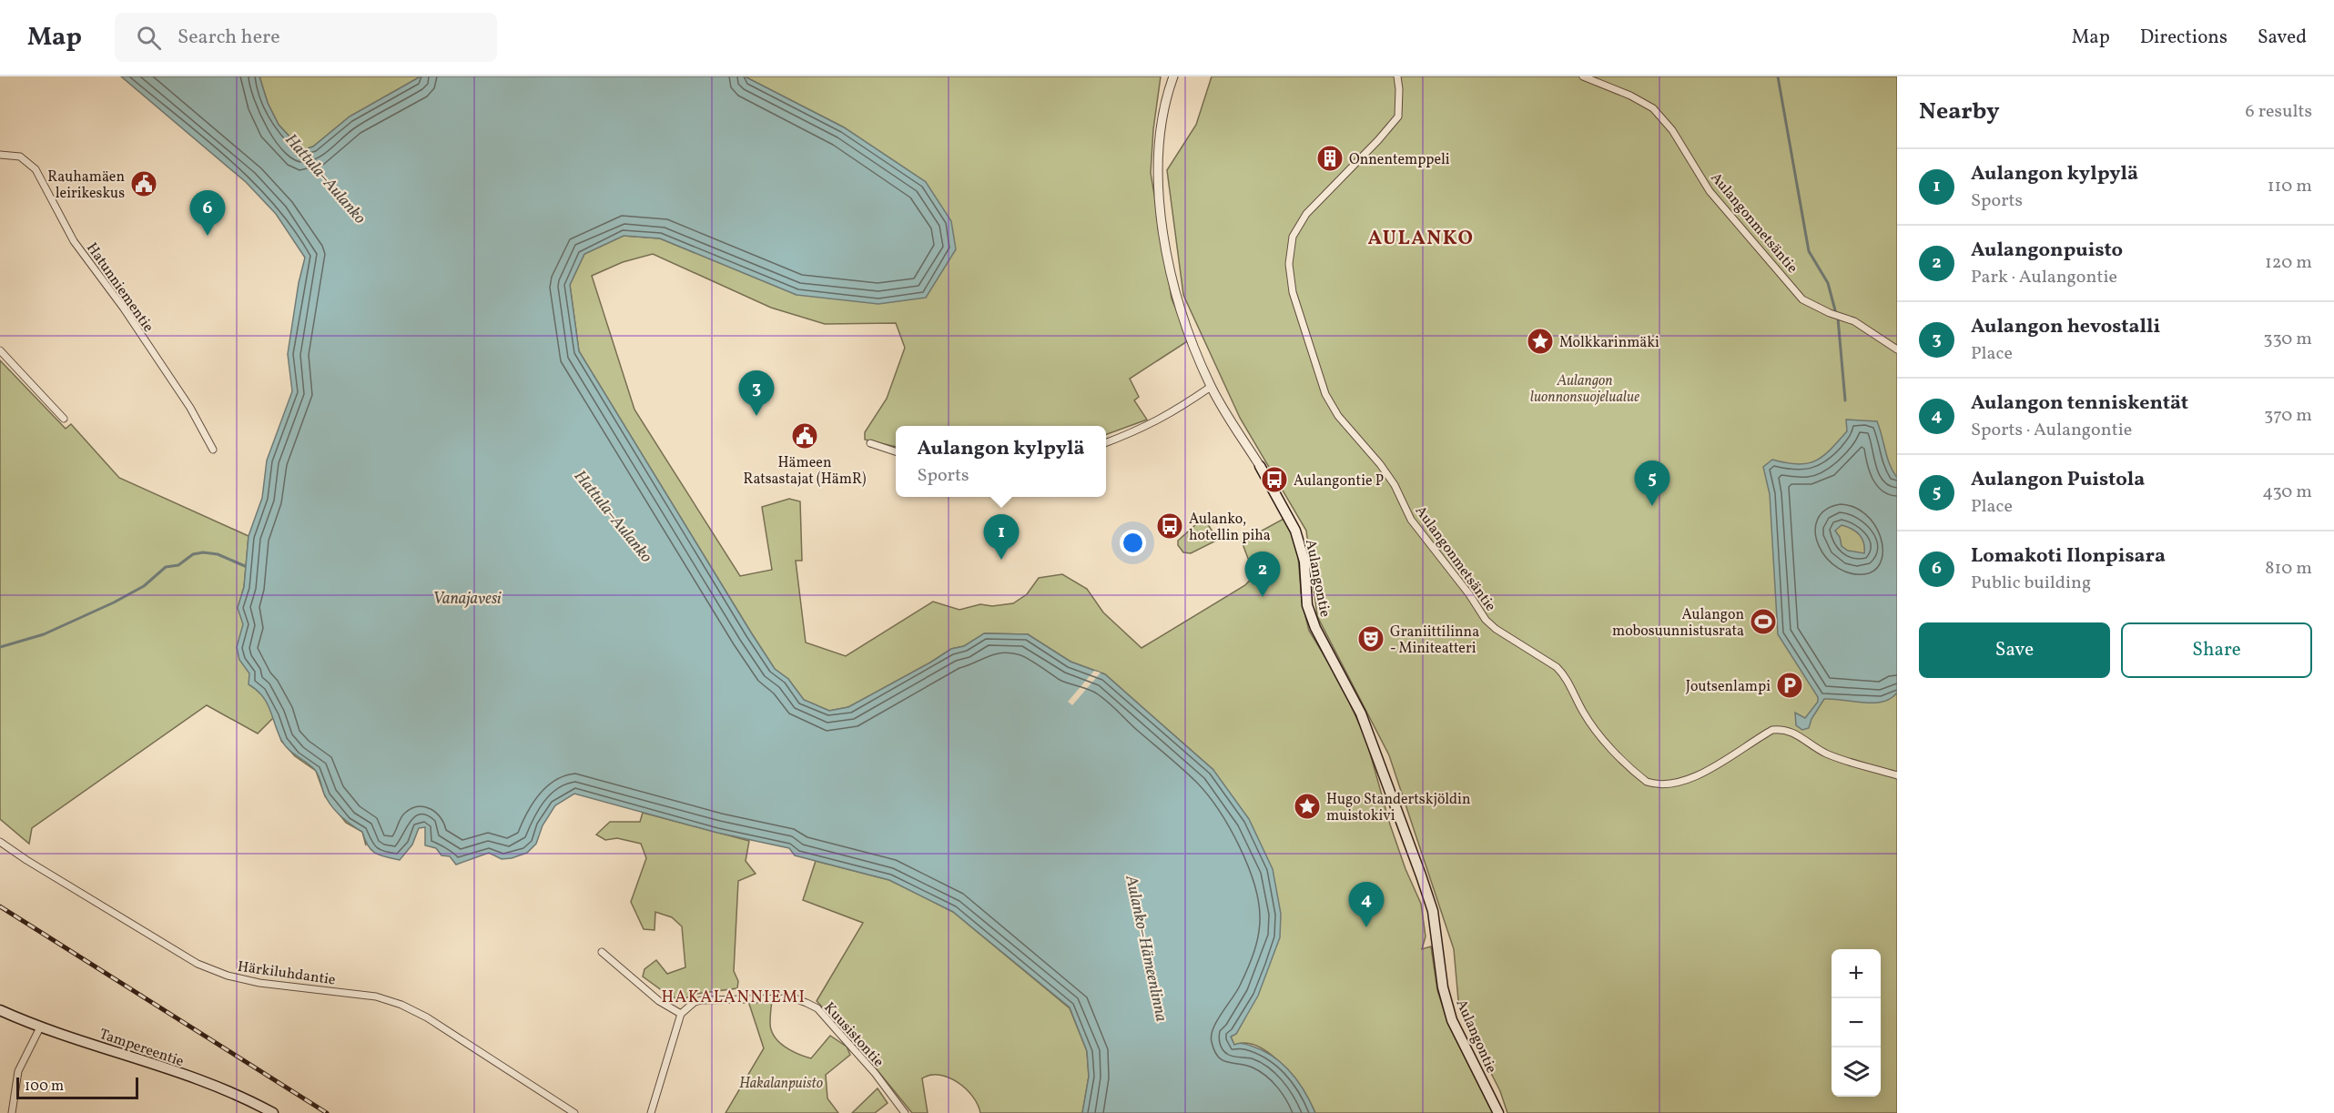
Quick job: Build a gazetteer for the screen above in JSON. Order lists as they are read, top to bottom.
{
  "streets": {
    "main road": ["Aulangontie", "Tampereentie"],
    "street": [
      "Aulangonmetsäntie",
      "Hatunniementie",
      "Härkiluhdantie",
      "Kuusistontie"
    ]
  },
  "districts": ["AULANKO", "HAKALANNIEMI"],
  "water": ["Hattula–Aulanko", "Vanajavesi", "Aulanko–Hämeenlinna"],
  "parks": ["Aulangon luonnonsuojelualue", "Hakalanpuisto"],
  "places": {
    "building": ["Onnentemppeli"],
    "public building": ["Rauhamäen leirikeskus", "Hämeen Ratsastajat (HämR)"],
    "place": ["Molkkarinmäki", "Hugo Standertskjöldin muistokivi"],
    "bus stop": ["Aulangontie P", "Aulanko, hotellin piha"],
    "sports": ["Aulangon mobosuunnistusrata"],
    "theatre": ["Graniittilinna - Miniteatteri"],
    "parking": ["Joutsenlampi"]
  },
  "scale_bar": "100 m",
  "page": {
    "header": "Map",
    "search": "Search here",
    "nav": ["Map", "Directions", "Saved"],
    "heading": ["Nearby", "6 results"],
    "list": [
      {
        "mark": "1",
        "name": "Aulangon kylpylä",
        "note": "Sports",
        "value": "110 m"
      },
      {
        "mark": "2",
        "name": "Aulangonpuisto",
        "note": "Park · Aulangontie",
        "value": "120 m"
      },
      {
        "mark": "3",
        "name": "Aulangon hevostalli",
        "note": "Place",
        "value": "330 m"
      },
      {
        "mark": "4",
        "name": "Aulangon tenniskentät",
        "note": "Sports · Aulangontie",
        "value": "370 m"
      },
      {
        "mark": "5",
        "name": "Aulangon Puistola",
        "note": "Place",
        "value": "430 m"
      },
      {
        "mark": "6",
        "name": "Lomakoti Ilonpisara",
        "note": "Public building",
        "value": "810 m"
      }
    ],
    "pins": [
      "6",
      "3",
      "5",
      "1",
      "2",
      "4"
    ],
    "popup": ["Aulangon kylpylä", "Sports"],
    "buttons": ["Save", "Share"],
    "map_buttons": ["+", "−"],
    "scale": "100 m"
  }
}
